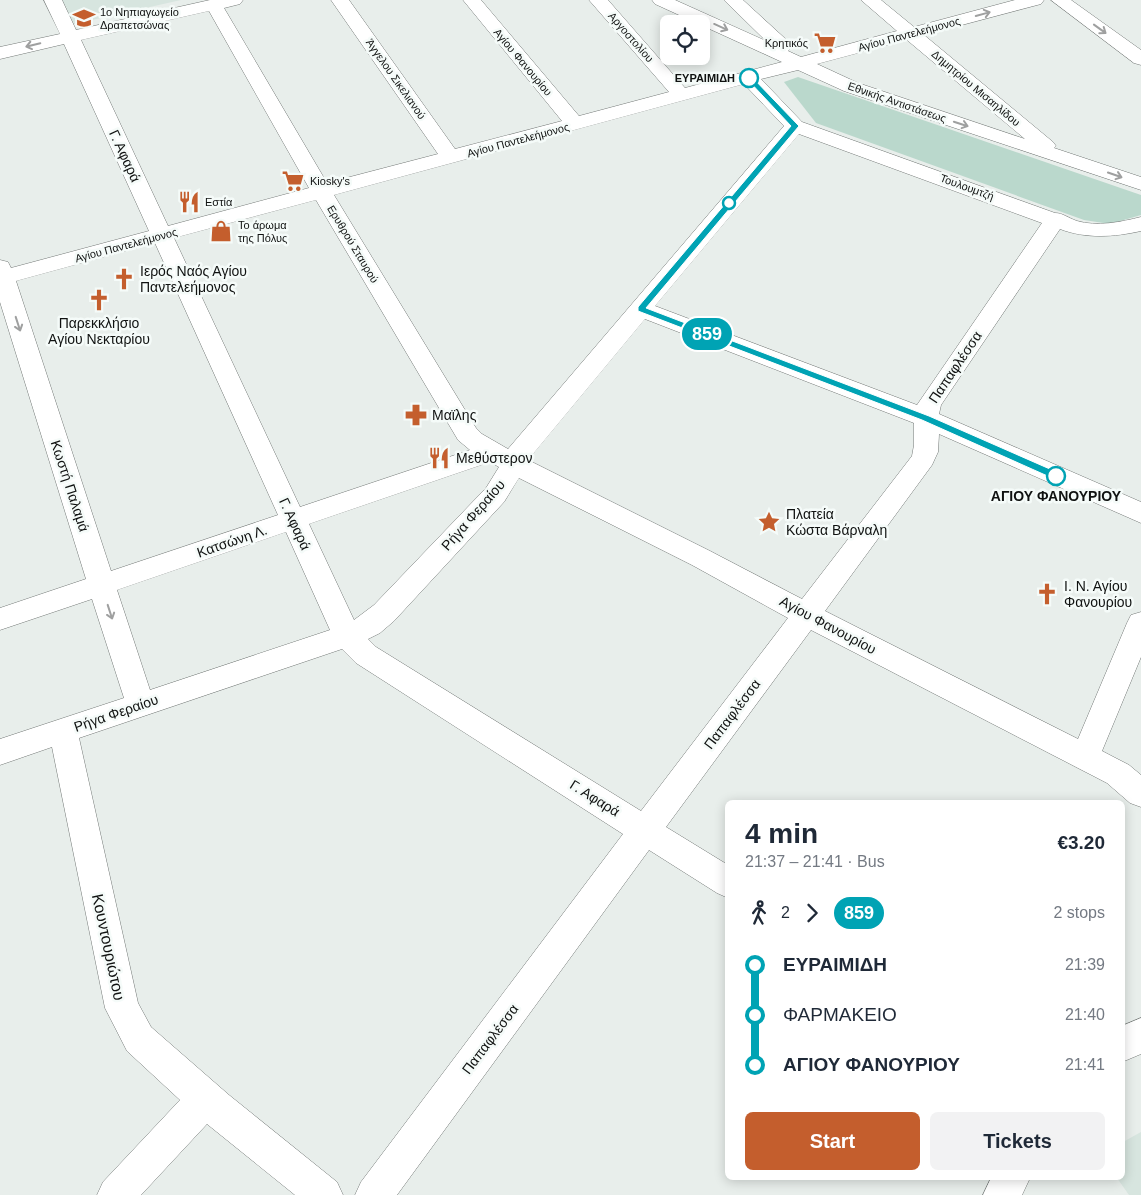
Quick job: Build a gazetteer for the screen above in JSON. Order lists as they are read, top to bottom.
{
  "streets": {
    "street": [
      "Αγίου Παντελεήμονος",
      "Αργοστολίου",
      "Αγίου Φανουρίου",
      "Άγγελου Σικελιανού",
      "Δημητρίου Μισαηλίδου",
      "Εθνικής Αντιστάσεως",
      "Γ. Αφαρά",
      "Τουλουμτζή",
      "Ερυθρού Σταυρού",
      "Παπαφλέσσα",
      "Κωστή Παλαμά",
      "Ρήγα Φεραίου",
      "Κατσώνη Λ.",
      "Κουντουριώτου"
    ]
  },
  "crossings": [
    ["Αγίου Παντελεήμονος", "Αργοστολίου"],
    ["Αγίου Παντελεήμονος", "Αγίου Φανουρίου"],
    ["Αγίου Παντελεήμονος", "Άγγελου Σικελιανού"],
    ["Αγίου Παντελεήμονος", "Δημητρίου Μισαηλίδου"],
    ["Αγίου Παντελεήμονος", "Εθνικής Αντιστάσεως"],
    ["Αγίου Παντελεήμονος", "Γ. Αφαρά"],
    ["Αγίου Παντελεήμονος", "Ερυθρού Σταυρού"],
    ["Αγίου Παντελεήμονος", "Κωστή Παλαμά"],
    ["Αγίου Φανουρίου", "Ερυθρού Σταυρού"],
    ["Αγίου Φανουρίου", "Παπαφλέσσα"],
    ["Αγίου Φανουρίου", "Ρήγα Φεραίου"],
    ["Αγίου Φανουρίου", "Κατσώνη Λ."],
    ["Δημητρίου Μισαηλίδου", "Εθνικής Αντιστάσεως"],
    ["Γ. Αφαρά", "Παπαφλέσσα"],
    ["Γ. Αφαρά", "Ρήγα Φεραίου"],
    ["Γ. Αφαρά", "Κατσώνη Λ."],
    ["Τουλουμτζή", "Παπαφλέσσα"],
    ["Τουλουμτζή", "Ρήγα Φεραίου"],
    ["Ερυθρού Σταυρού", "Ρήγα Φεραίου"],
    ["Ερυθρού Σταυρού", "Κατσώνη Λ."],
    ["Κωστή Παλαμά", "Ρήγα Φεραίου"],
    ["Κωστή Παλαμά", "Κατσώνη Λ."],
    ["Ρήγα Φεραίου", "Κατσώνη Λ."],
    ["Ρήγα Φεραίου", "Κουντουριώτου"]
  ],
  "one_way": ["Κωστή Παλαμά"],
  "places": {
    "school or university": ["1ο Νηπιαγωγείο Δραπετσώνας"],
    "supermarket": ["Κρητικός", "Kiosky's"],
    "other": ["ΕΥΡΑΙΜΙΔΗ", "ΑΓΙΟΥ ΦΑΝΟΥΡΙΟΥ"],
    "restaurant": ["Εστία", "Μεθύστερον"],
    "shop": ["Το άρωμα της Πόλυς"],
    "church": ["Ιερός Ναός Αγίου Παντελεήμονος", "Παρεκκλήσιο Αγίου Νεκταρίου", "Ι. Ν. Αγίου Φανουρίου"],
    "pharmacy": ["Μαϊλης"],
    "place": ["Πλατεία Κώστα Βάρναλη"]
  },
  "lines": ["bus line 859"],
  "page": {
    "on_map": "859",
    "heading": ["4 min", "21:37 – 21:41 · Bus", "€3.20"],
    "legs": ["2", "859", "2 stops"],
    "list": [
      {
        "name": "ΕΥΡΑΙΜΙΔΗ",
        "value": "21:39"
      },
      {
        "name": "ΦΑΡΜΑΚΕΙΟ",
        "value": "21:40"
      },
      {
        "name": "ΑΓΙΟΥ ΦΑΝΟΥΡΙΟΥ",
        "value": "21:41"
      }
    ],
    "buttons": ["Start", "Tickets"]
  }
}
